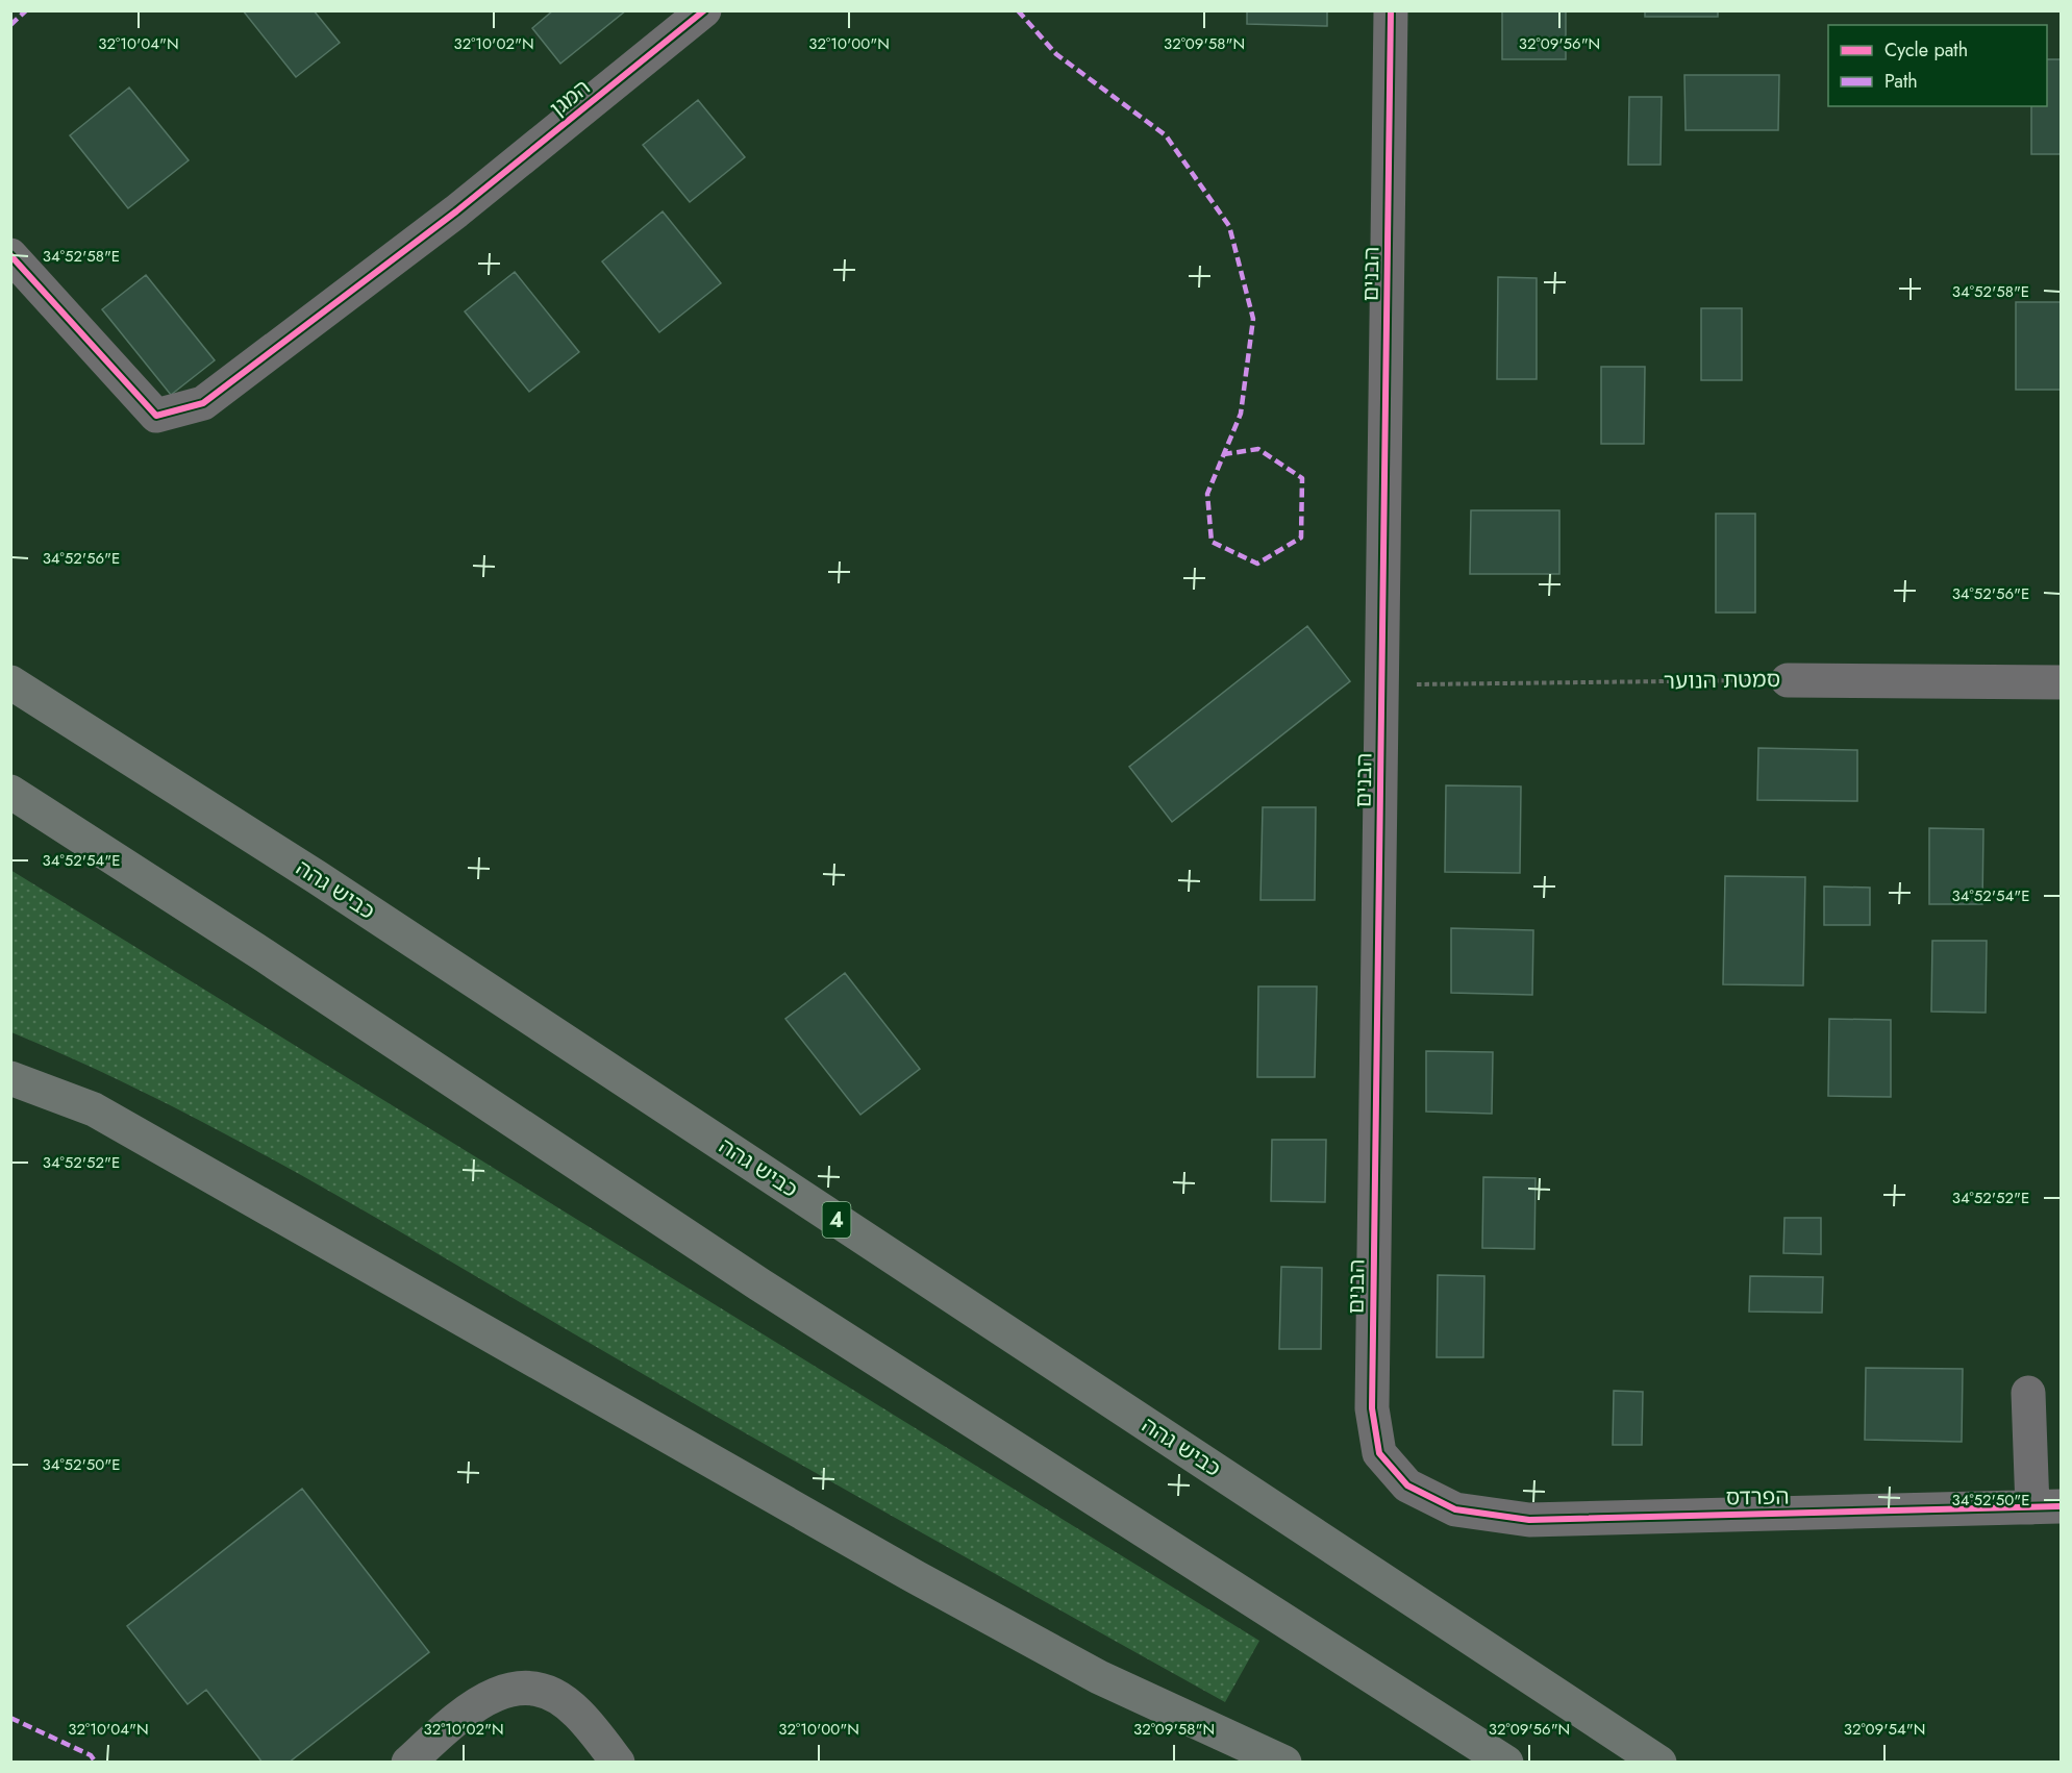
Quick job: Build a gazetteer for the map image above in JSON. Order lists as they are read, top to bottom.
{
  "streets": {
    "highway": ["כביש גהה", "4"],
    "street": [
      "המגן",
      "הבנים",
      "סמטת הנוער",
      "הפרדס"
    ]
  },
  "crossings": [
    ["הבנים", "סמטת הנוער"],
    ["הבנים", "הפרדס"]
  ],
  "legend": ["Cycle path", "Path"],
  "coordinates": [
    "32°10'04\"N",
    "32°10'02\"N",
    "32°10'00\"N",
    "32°09'58\"N",
    "32°09'56\"N",
    "34°52'58\"E",
    "34°52'56\"E",
    "34°52'54\"E",
    "34°52'52\"E",
    "34°52'50\"E",
    "32°09'54\"N"
  ]
}
